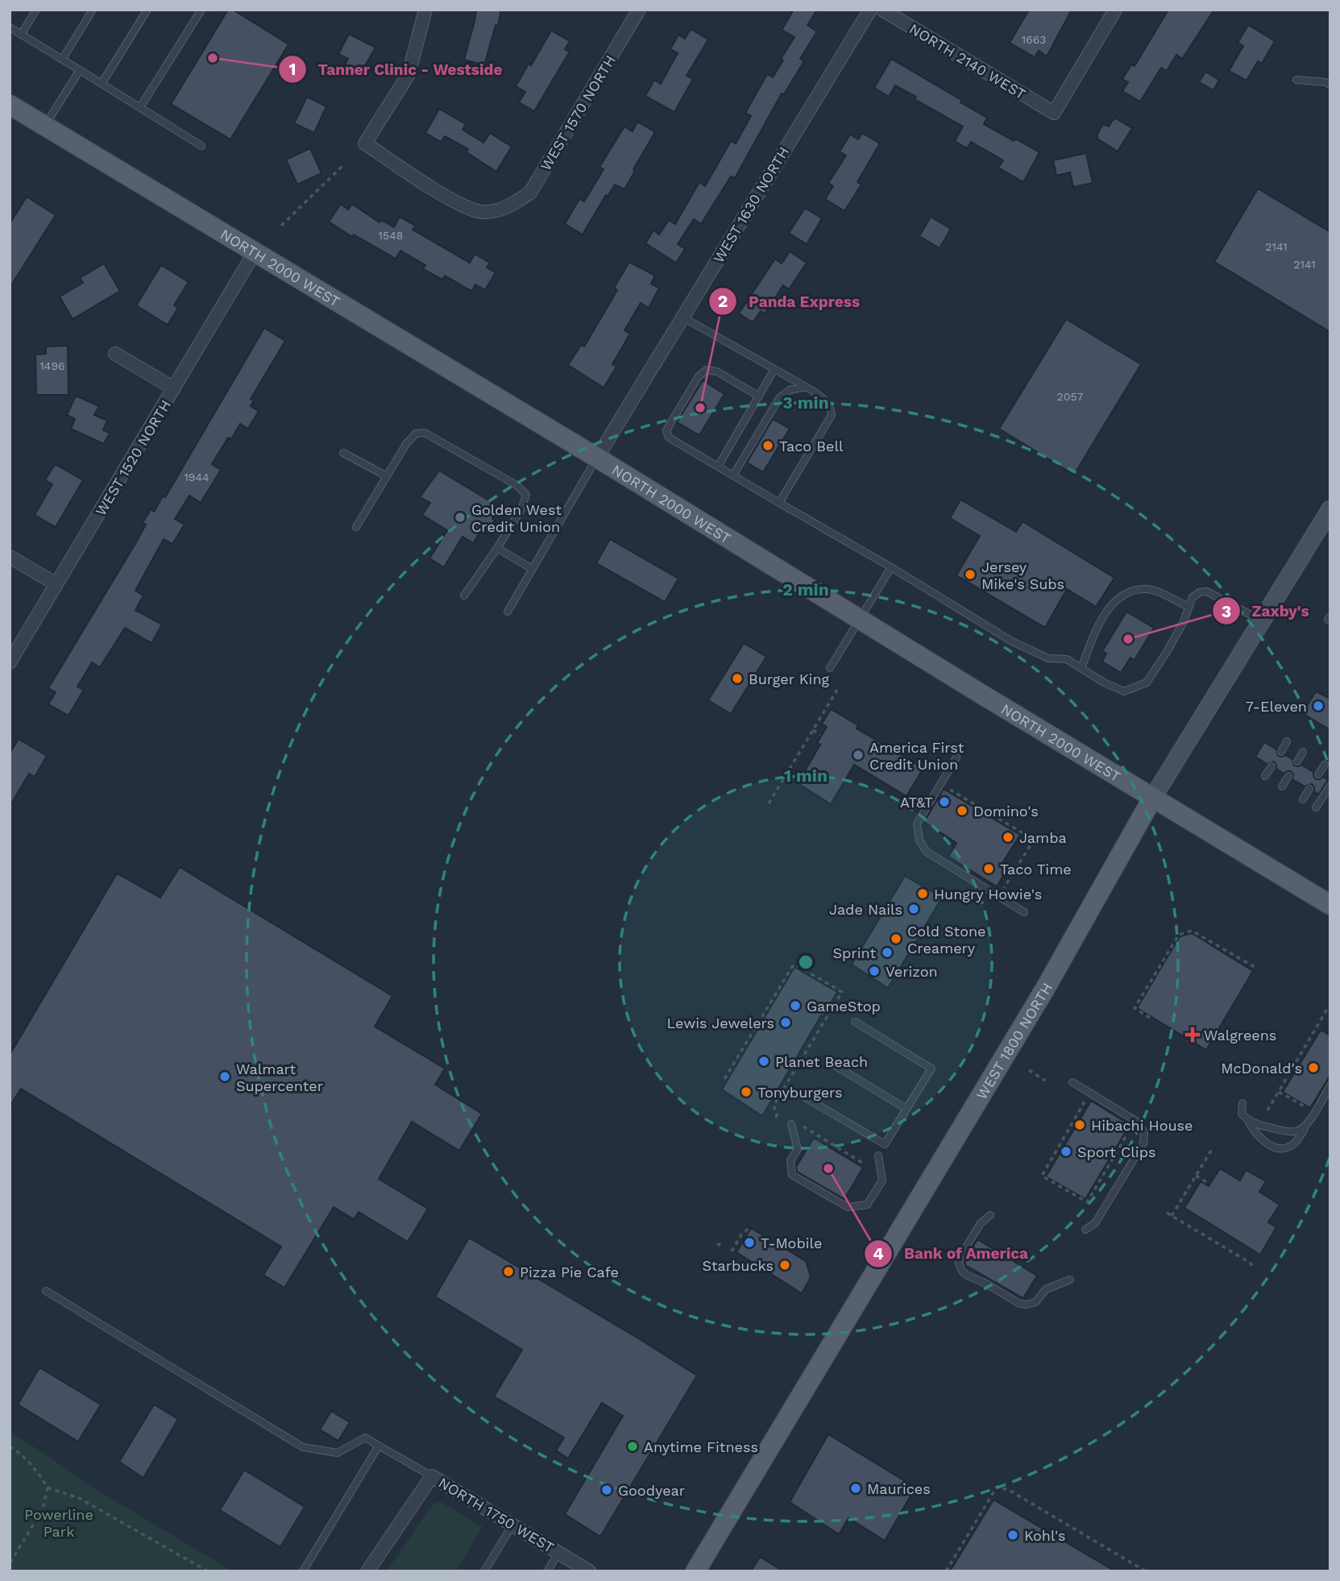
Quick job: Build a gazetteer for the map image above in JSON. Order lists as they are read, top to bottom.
{
  "streets": {
    "main road": ["NORTH 2000 WEST", "WEST 1800 NORTH"],
    "street": [
      "NORTH 2140 WEST",
      "WEST 1570 NORTH",
      "WEST 1630 NORTH",
      "WEST 1520 NORTH",
      "NORTH 1750 WEST"
    ]
  },
  "crossings": [
    ["WEST 1630 NORTH", "NORTH 2000 WEST"],
    ["NORTH 2000 WEST", "WEST 1520 NORTH"],
    ["NORTH 2000 WEST", "WEST 1800 NORTH"]
  ],
  "parks": ["Powerline Park"],
  "places": {
    "other": [
      "Tanner Clinic - Westside",
      "Panda Express",
      "Taco Bell",
      "Golden West Credit Union",
      "Jersey Mike's Subs",
      "Zaxby's",
      "Burger King",
      "7-Eleven",
      "America First Credit Union",
      "AT&T",
      "Domino's",
      "Jamba",
      "Taco Time",
      "Hungry Howie's",
      "Jade Nails",
      "Cold Stone Creamery",
      "Sprint",
      "Verizon",
      "GameStop",
      "Lewis Jewelers",
      "Planet Beach",
      "McDonald's",
      "Walmart Supercenter",
      "Tonyburgers",
      "Hibachi House",
      "Sport Clips",
      "Bank of America",
      "T-Mobile",
      "Starbucks",
      "Pizza Pie Cafe",
      "Anytime Fitness",
      "Maurices",
      "Goodyear",
      "Kohl's"
    ],
    "health": ["Walgreens"]
  },
  "house_numbers": [
    "1663",
    "1548",
    "2141",
    "2141",
    "1496",
    "2057",
    "1944"
  ],
  "rings": ["3 min", "2 min", "1 min"]
}
